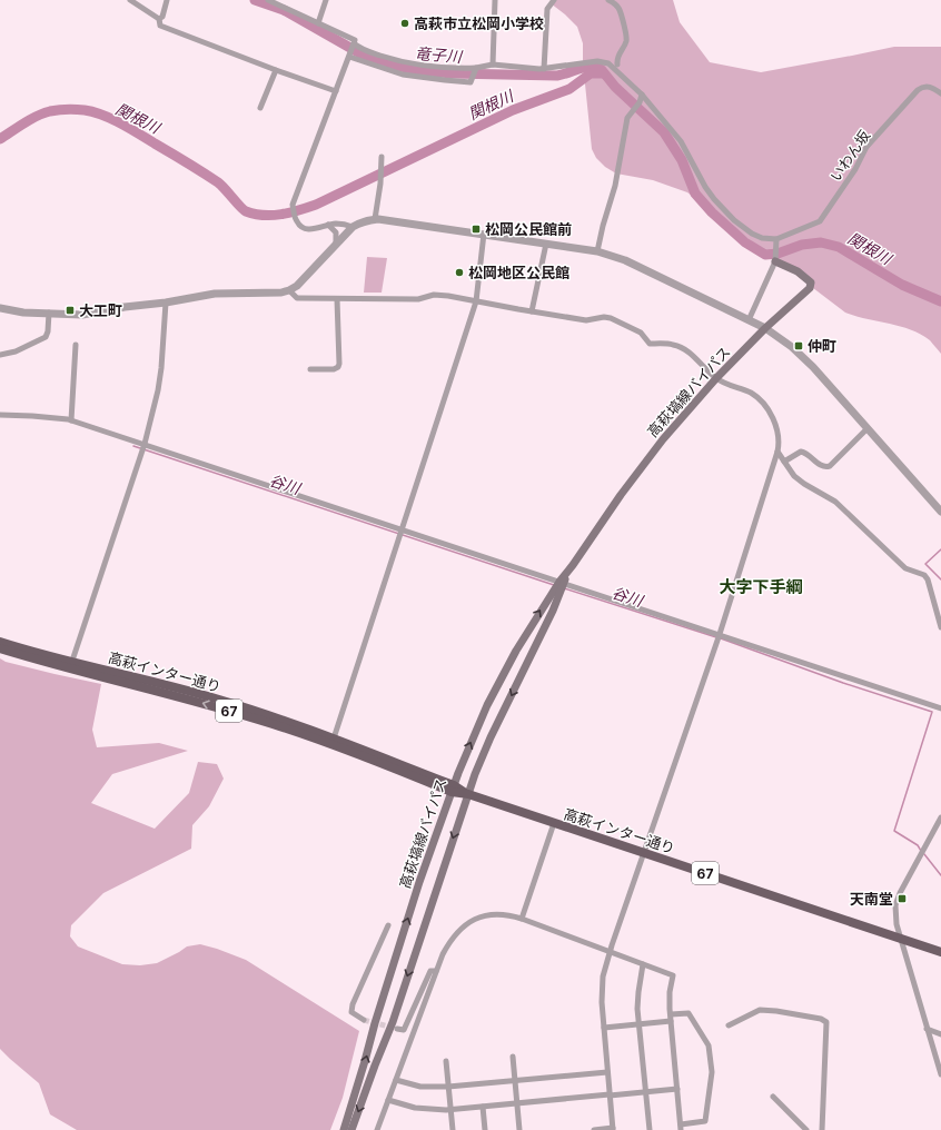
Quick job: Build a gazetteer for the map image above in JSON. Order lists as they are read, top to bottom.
{
  "streets": {
    "main road": ["高萩塙線バイパス", "高萩インター通り", "67"],
    "street": ["いわん坂"]
  },
  "crossings": [
    ["高萩塙線バイパス", "高萩インター通り"]
  ],
  "districts": ["大字下手綱"],
  "water": ["竜子川", "関根川", "谷川"],
  "places": {
    "other": ["高萩市立松岡小学校", "松岡地区公民館"],
    "transit": [
      "松岡公民館前",
      "大工町",
      "仲町",
      "天南堂"
    ]
  }
}
